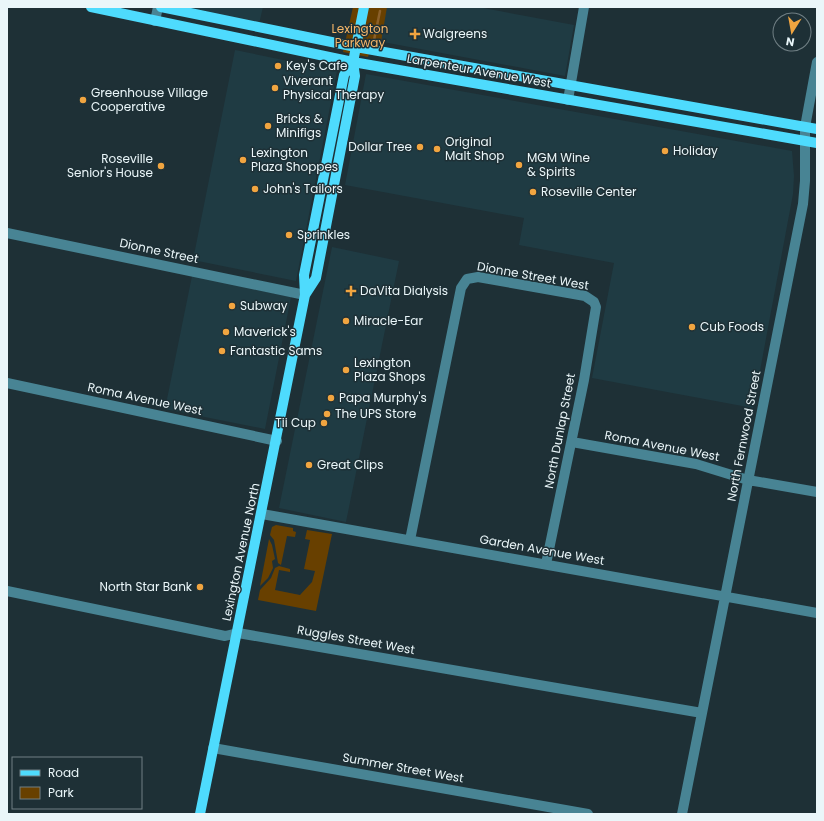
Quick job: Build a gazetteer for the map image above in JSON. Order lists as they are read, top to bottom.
{
  "streets": {
    "main road": ["Larpenteur Avenue West", "Lexington Avenue North"],
    "street": [
      "Dionne Street",
      "Dionne Street West",
      "Roma Avenue West",
      "North Dunlap Street",
      "North Fernwood Street",
      "Garden Avenue West",
      "Ruggles Street West",
      "Summer Street West"
    ]
  },
  "crossings": [
    ["Larpenteur Avenue West", "North Fernwood Street"],
    ["Larpenteur Avenue West", "Lexington Avenue North"],
    ["Dionne Street", "Lexington Avenue North"],
    ["Dionne Street West", "North Dunlap Street"],
    ["Dionne Street West", "Garden Avenue West"],
    ["Roma Avenue West", "North Dunlap Street"],
    ["Roma Avenue West", "North Fernwood Street"],
    ["Roma Avenue West", "Lexington Avenue North"],
    ["North Dunlap Street", "Garden Avenue West"],
    ["North Fernwood Street", "Garden Avenue West"],
    ["North Fernwood Street", "Ruggles Street West"],
    ["Garden Avenue West", "Lexington Avenue North"],
    ["Lexington Avenue North", "Ruggles Street West"],
    ["Lexington Avenue North", "Summer Street West"]
  ],
  "parks": ["Lexington Parkway"],
  "places": {
    "health": ["Walgreens", "DaVita Dialysis"],
    "other": [
      "Key's Cafe",
      "Viverant Physical Therapy",
      "Greenhouse Village Cooperative",
      "Bricks & Minifigs",
      "Dollar Tree",
      "Original Malt Shop",
      "Holiday",
      "Lexington Plaza Shoppes",
      "MGM Wine & Spirits",
      "Roseville Senior's House",
      "John's Tailors",
      "Roseville Center",
      "Sprinkles",
      "Subway",
      "Miracle-Ear",
      "Cub Foods",
      "Maverick's",
      "Fantastic Sams",
      "Lexington Plaza Shops",
      "Papa Murphy's",
      "The UPS Store",
      "Tii Cup",
      "Great Clips",
      "North Star Bank"
    ]
  },
  "legend": ["Road", "Park"],
  "north": "bottom"
}
